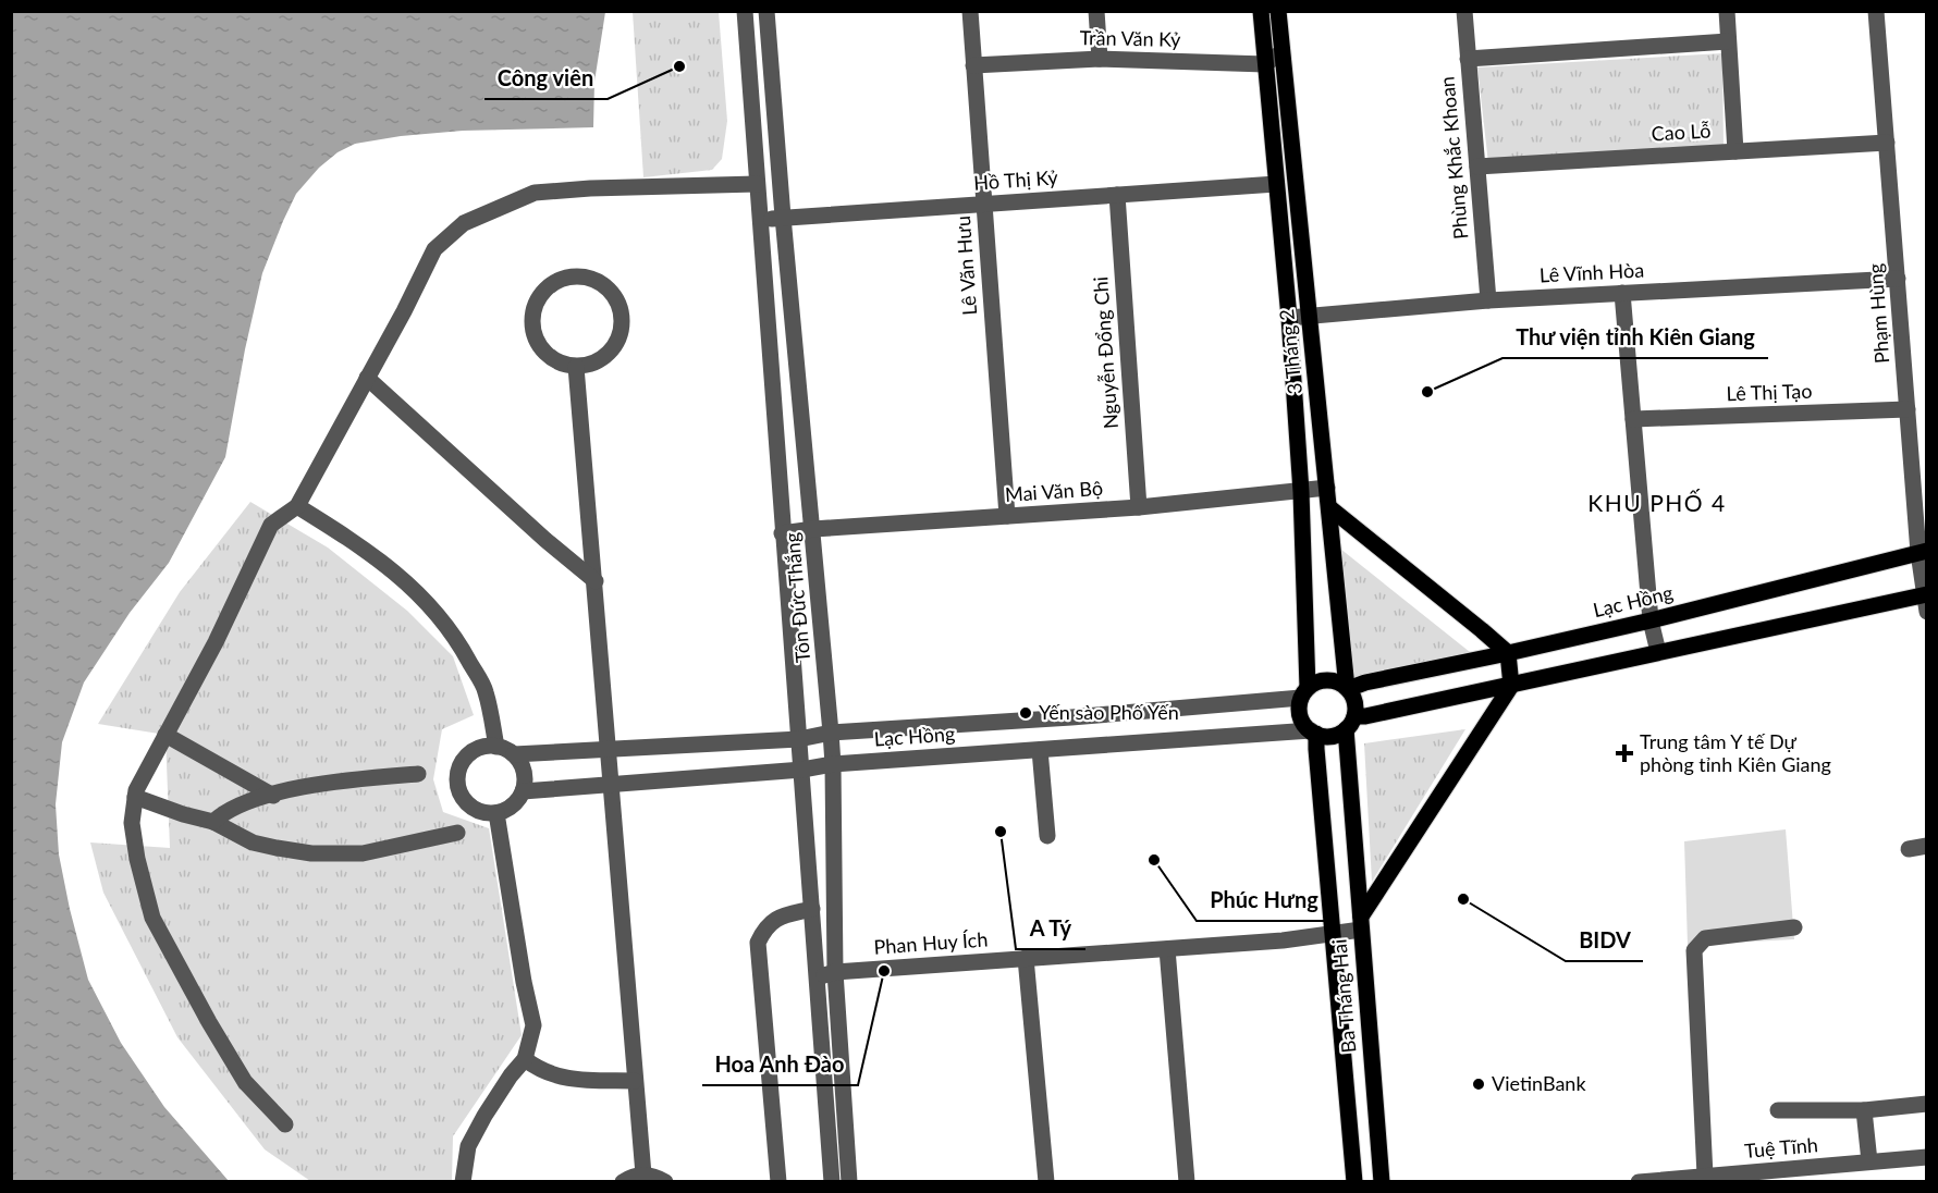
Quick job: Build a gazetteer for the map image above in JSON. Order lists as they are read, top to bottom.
{
  "streets": {
    "main road": ["3 Tháng 2", "Lạc Hồng", "Ba Tháng Hai"],
    "street": [
      "Trần Văn Kỷ",
      "Cao Lỗ",
      "Phùng Khắc Khoan",
      "Hồ Thị Kỷ",
      "Lê Văn Hưu",
      "Lê Vĩnh Hòa",
      "Phạm Hùng",
      "Nguyễn Đổng Chi",
      "Lê Thị Tạo",
      "Mai Văn Bộ",
      "Tôn Đức Thắng",
      "Phan Huy Ích",
      "Tuệ Tĩnh"
    ]
  },
  "crossings": [
    ["Trần Văn Kỷ", "Lê Văn Hưu"],
    ["Trần Văn Kỷ", "3 Tháng 2"],
    ["Cao Lỗ", "Phùng Khắc Khoan"],
    ["Cao Lỗ", "Phạm Hùng"],
    ["Phùng Khắc Khoan", "Lê Vĩnh Hòa"],
    ["Hồ Thị Kỷ", "Lê Văn Hưu"],
    ["Hồ Thị Kỷ", "3 Tháng 2"],
    ["Hồ Thị Kỷ", "Nguyễn Đổng Chi"],
    ["Hồ Thị Kỷ", "Tôn Đức Thắng"],
    ["Lê Văn Hưu", "Mai Văn Bộ"],
    ["Lê Vĩnh Hòa", "Phạm Hùng"],
    ["Lê Vĩnh Hòa", "3 Tháng 2"],
    ["Phạm Hùng", "Lê Thị Tạo"],
    ["Phạm Hùng", "Lạc Hồng"],
    ["3 Tháng 2", "Mai Văn Bộ"],
    ["3 Tháng 2", "Lạc Hồng"],
    ["3 Tháng 2", "Ba Tháng Hai"],
    ["Nguyễn Đổng Chi", "Mai Văn Bộ"],
    ["Mai Văn Bộ", "Tôn Đức Thắng"],
    ["Tôn Đức Thắng", "Lạc Hồng"],
    ["Tôn Đức Thắng", "Phan Huy Ích"],
    ["Lạc Hồng", "Ba Tháng Hai"],
    ["Phan Huy Ích", "Ba Tháng Hai"]
  ],
  "districts": ["KHU PHỐ 4"],
  "places": {
    "other": [
      "Công viên",
      "Thư viện tỉnh Kiên Giang",
      "Yến sào Phố Yến",
      "A Tý",
      "Phúc Hưng",
      "BIDV",
      "Hoa Anh Đào",
      "VietinBank"
    ],
    "health": ["Trung tâm Y tế Dự phòng tỉnh Kiên Giang"]
  }
}
